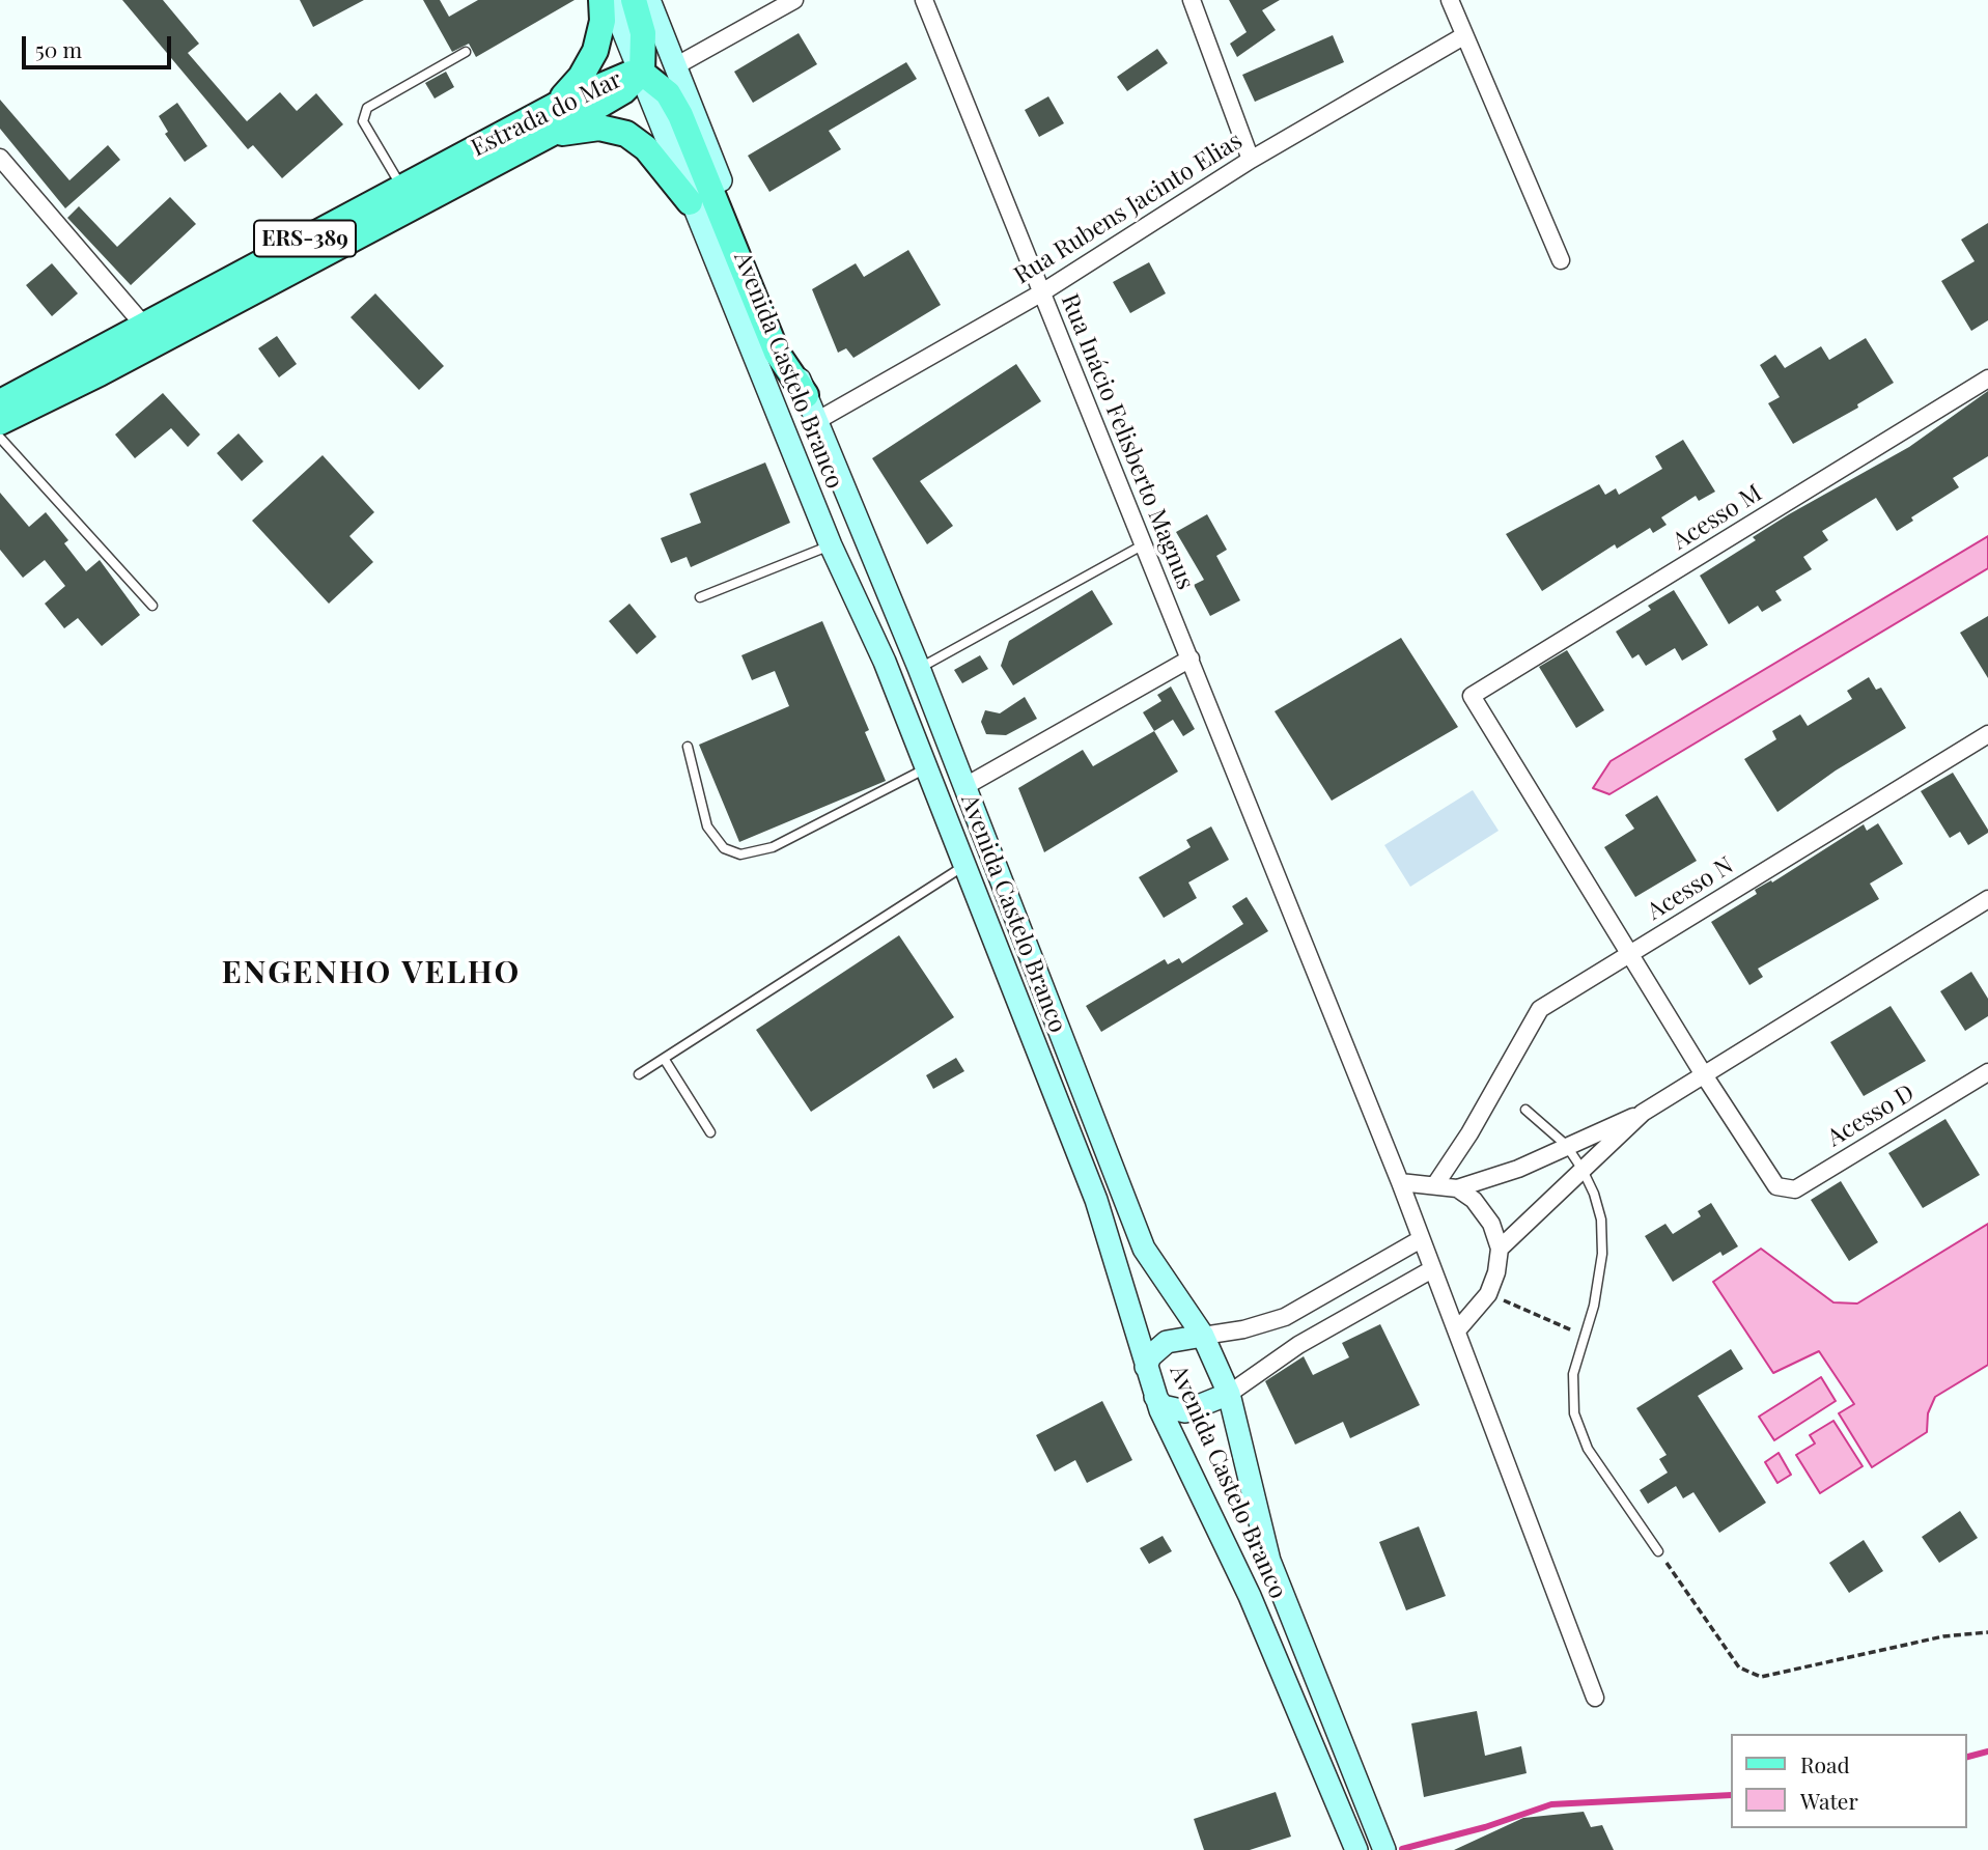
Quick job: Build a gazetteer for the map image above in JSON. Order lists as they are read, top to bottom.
{
  "streets": {
    "main road": ["Estrada do Mar", "ERS-389", "Avenida Castelo Branco"],
    "street": [
      "Rua Rubens Jacinto Elias",
      "Rua Inácio Felisberto Magnus",
      "Acesso M",
      "Acesso N",
      "Acesso D"
    ]
  },
  "crossings": [
    ["Estrada do Mar", "Avenida Castelo Branco"],
    ["Rua Rubens Jacinto Elias", "Avenida Castelo Branco"],
    ["Rua Rubens Jacinto Elias", "Rua Inácio Felisberto Magnus"],
    ["Acesso M", "Acesso N"]
  ],
  "districts": ["ENGENHO VELHO"],
  "legend": ["Road", "Water"],
  "scale_bar": "50 m"
}
